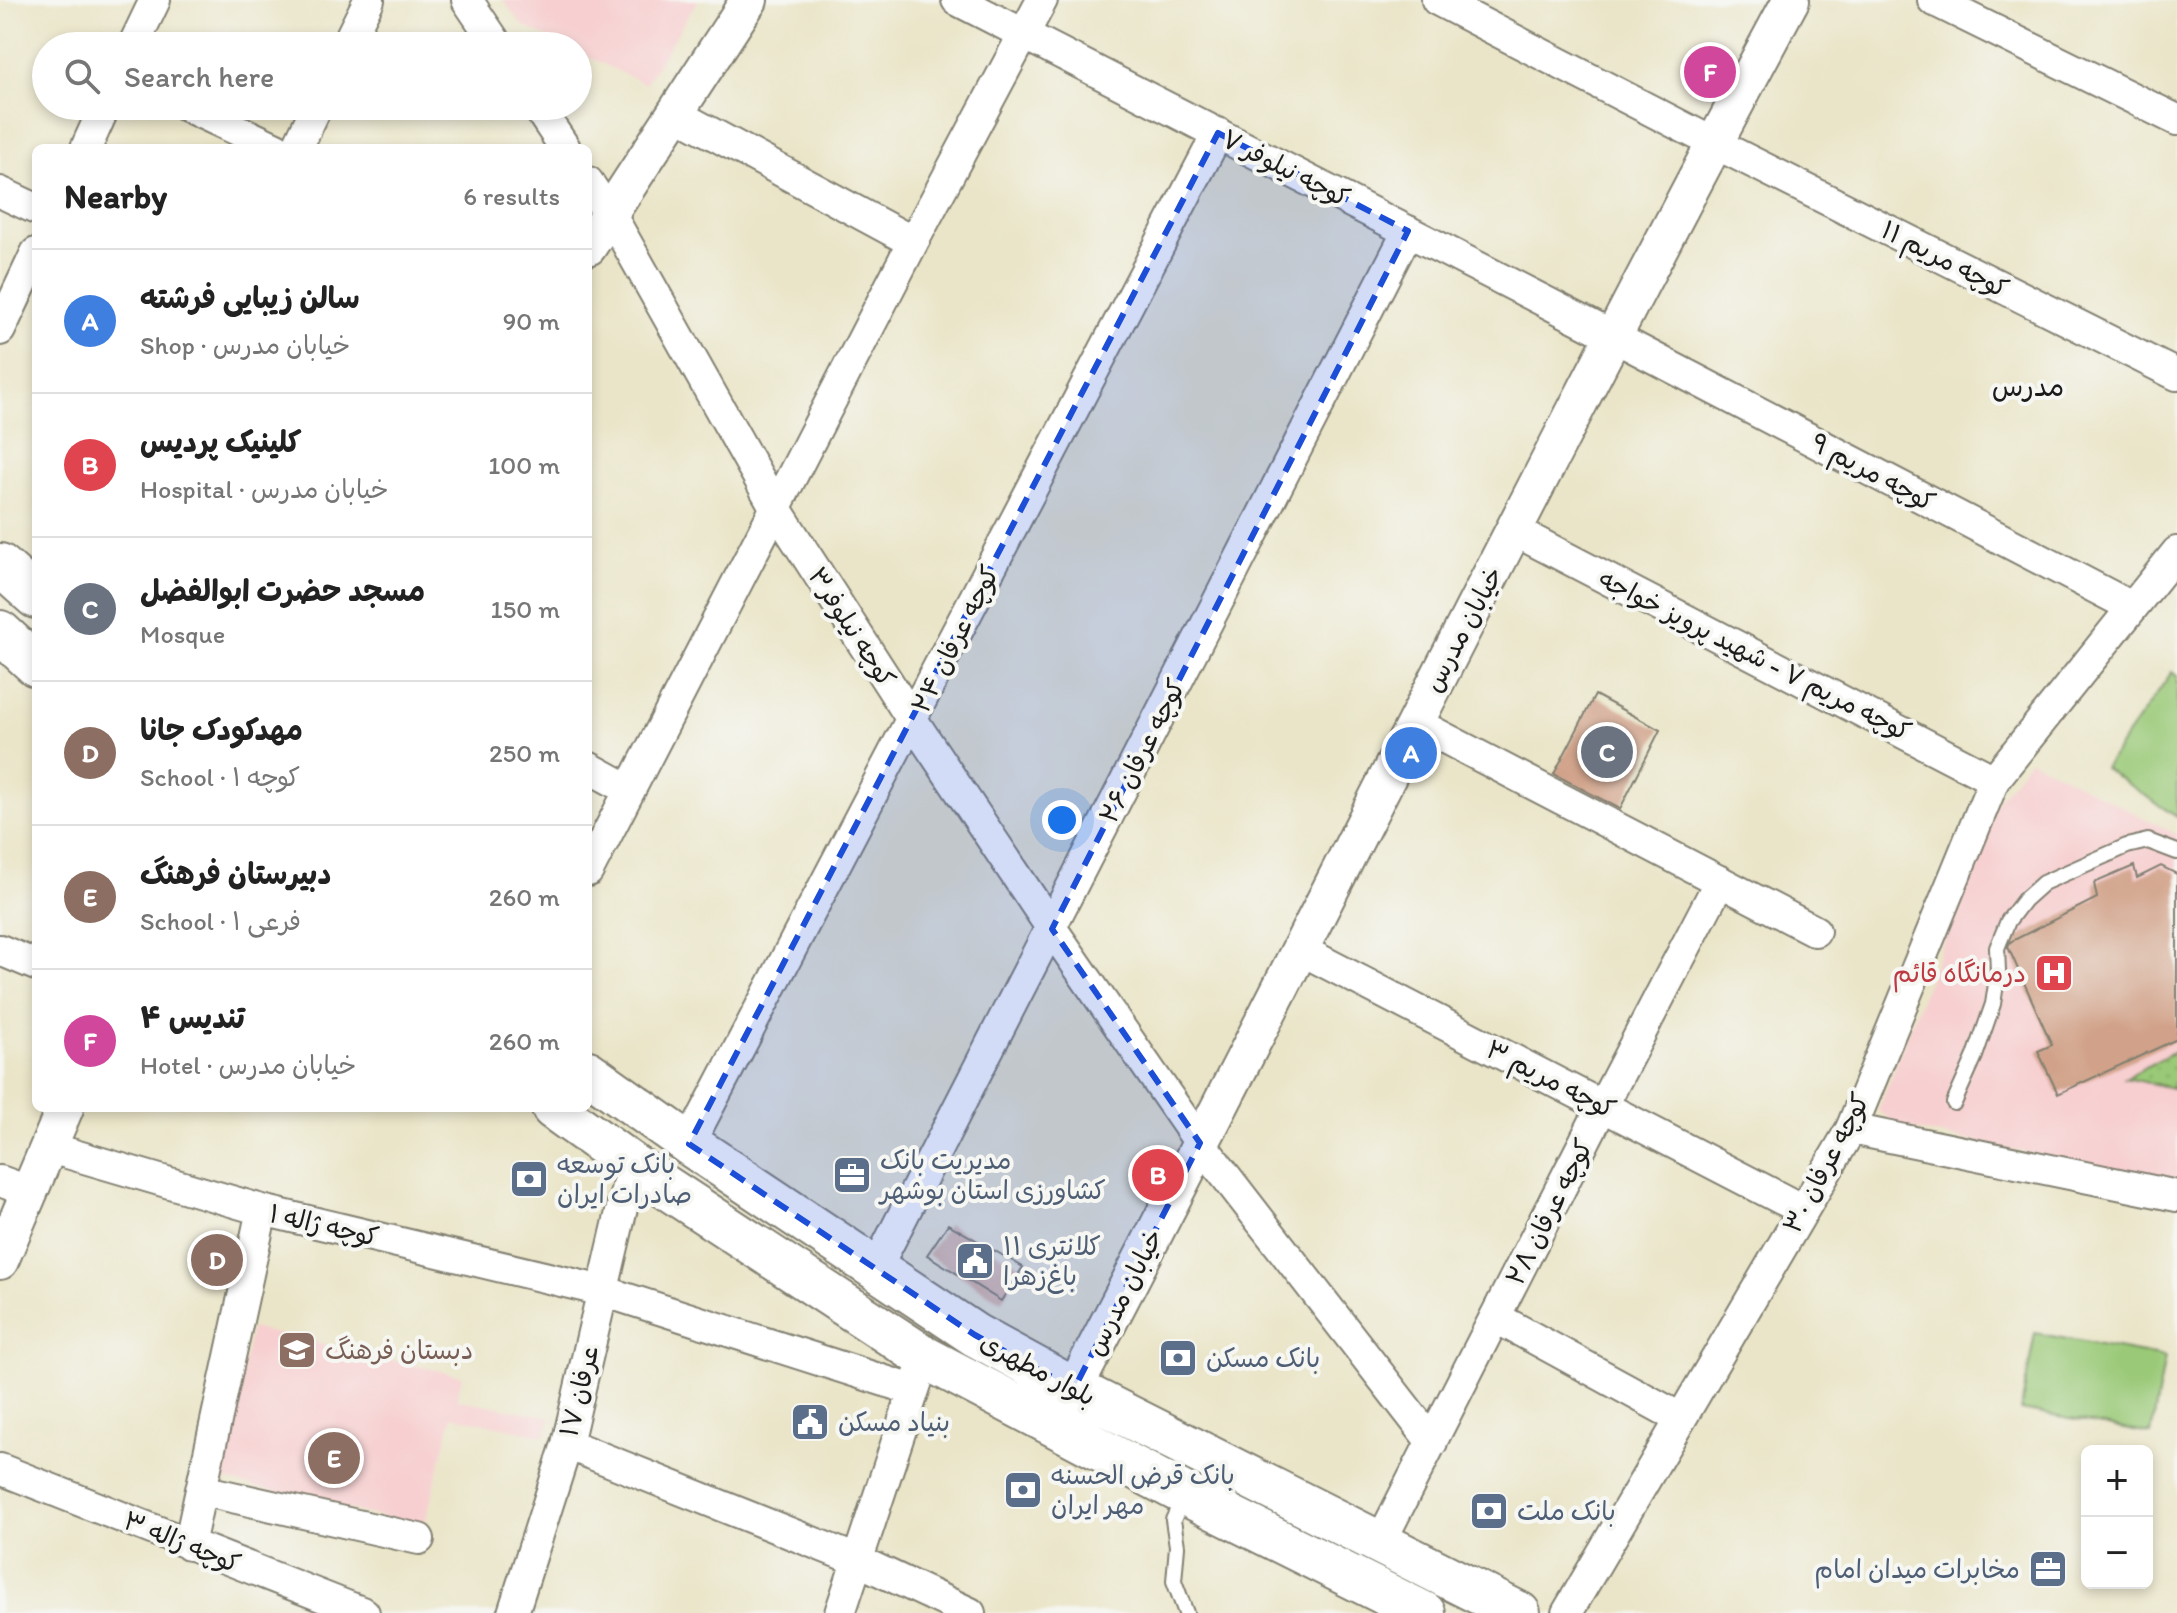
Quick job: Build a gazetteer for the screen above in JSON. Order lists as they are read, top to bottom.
{
  "streets": {
    "main road": ["بلوار مطهری"],
    "street": [
      "کوچه نیلوفر ۷",
      "کوچه مریم ۱۱",
      "کوچه مریم ۹",
      "کوچه نیلوفر۳",
      "خیابان مدرس",
      "کوچه عرفان ۲۴",
      "کوچه مریم ۷ - شهید پرویز خواجه",
      "کوچه عرفان ۲۶",
      "کوچه مریم ۳",
      "کوچه عرفان ۳۰",
      "کوچه عرفان ۲۸",
      "کوچه ژاله ۱",
      "عرفان ۱۷",
      "کوچه ژاله ۳"
    ]
  },
  "crossings": [
    ["کوچه نیلوفر ۷", "کوچه مریم ۹"],
    ["کوچه نیلوفر ۷", "خیابان مدرس"],
    ["کوچه نیلوفر ۷", "کوچه عرفان ۲۴"],
    ["کوچه نیلوفر ۷", "کوچه عرفان ۲۶"],
    ["کوچه مریم ۱۱", "خیابان مدرس"],
    ["کوچه مریم ۹", "خیابان مدرس"],
    ["کوچه مریم ۹", "کوچه عرفان ۳۰"],
    ["کوچه نیلوفر۳", "خیابان مدرس"],
    ["کوچه نیلوفر۳", "کوچه عرفان ۲۴"],
    ["کوچه نیلوفر۳", "کوچه عرفان ۲۶"],
    ["کوچه نیلوفر۳", "کوچه عرفان ۲۸"],
    ["خیابان مدرس", "کوچه مریم ۷ - شهید پرویز خواجه"],
    ["خیابان مدرس", "کوچه مریم ۳"],
    ["خیابان مدرس", "بلوار مطهری"],
    ["کوچه عرفان ۲۴", "بلوار مطهری"],
    ["کوچه مریم ۷ - شهید پرویز خواجه", "کوچه عرفان ۳۰"],
    ["کوچه عرفان ۲۶", "بلوار مطهری"],
    ["کوچه مریم ۳", "کوچه عرفان ۳۰"],
    ["کوچه مریم ۳", "کوچه عرفان ۲۸"],
    ["کوچه عرفان ۲۸", "بلوار مطهری"],
    ["کوچه ژاله ۱", "بلوار مطهری"],
    ["کوچه ژاله ۱", "عرفان ۱۷"],
    ["بلوار مطهری", "عرفان ۱۷"]
  ],
  "districts": ["مدرس"],
  "places": {
    "hospital": ["درمانگاه قائم"],
    "office": ["مدیریت بانک کشاورزی استان بوشهر", "مخابرات میدان امام"],
    "bank": [
      "بانک توسعه صادرات ایران",
      "بانک مسکن",
      "بانک قرض الحسنه مهر ایران",
      "بانک ملت"
    ],
    "public building": ["کلانتری ۱۱ باغ‌زهرا", "بنیاد مسکن"],
    "school or university": ["دبستان فرهنگ"]
  },
  "page": {
    "search": "Search here",
    "pins": [
      "F",
      "C",
      "A",
      "B",
      "D",
      "E"
    ],
    "heading": ["Nearby", "6 results"],
    "list": [
      {
        "mark": "A",
        "name": "سالن زیبایی فرشته",
        "note": "Shop · خیابان مدرس",
        "value": "90 m"
      },
      {
        "mark": "B",
        "name": "کلینیک پردیس",
        "note": "Hospital · خیابان مدرس",
        "value": "100 m"
      },
      {
        "mark": "C",
        "name": "مسجد حضرت ابوالفضل",
        "note": "Mosque",
        "value": "150 m"
      },
      {
        "mark": "D",
        "name": "مهدکودک جانا",
        "note": "School · کوچه ۱",
        "value": "250 m"
      },
      {
        "mark": "E",
        "name": "دبیرستان فرهنگ",
        "note": "School · فرعی ۱",
        "value": "260 m"
      },
      {
        "mark": "F",
        "name": "تندیس ۴",
        "note": "Hotel · خیابان مدرس",
        "value": "260 m"
      }
    ],
    "map_buttons": ["+", "−"]
  }
}
